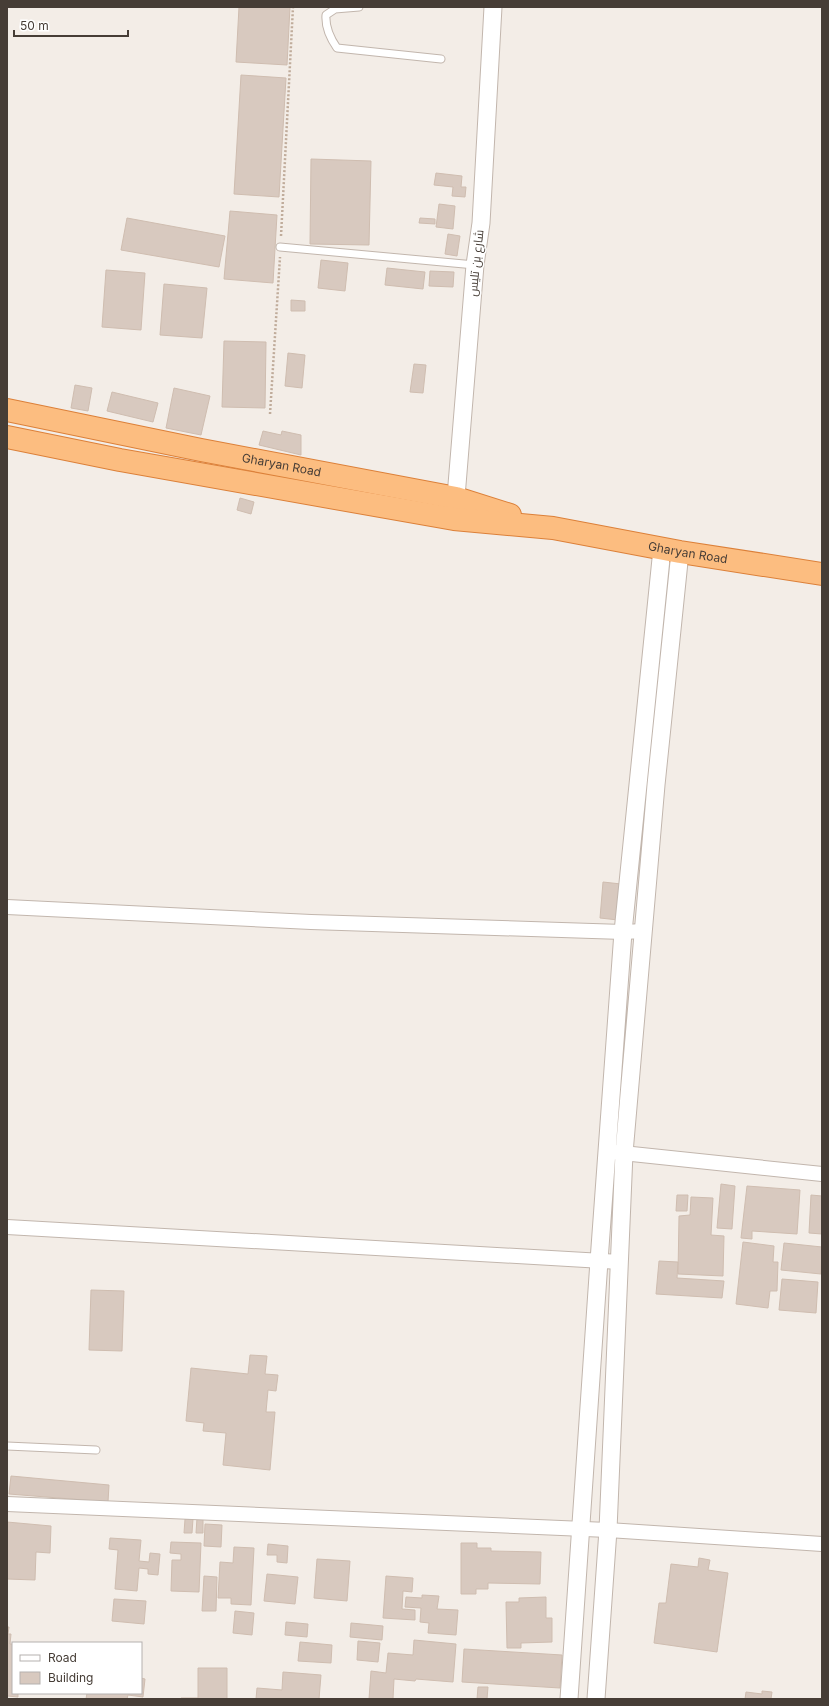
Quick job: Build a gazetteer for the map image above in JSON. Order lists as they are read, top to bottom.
{
  "streets": {
    "highway": ["Gharyan Road"],
    "street": ["شارع بن تليس"]
  },
  "crossings": [
    ["شارع بن تليس", "Gharyan Road"]
  ],
  "legend": ["Road", "Building"],
  "scale_bar": "50 m"
}
